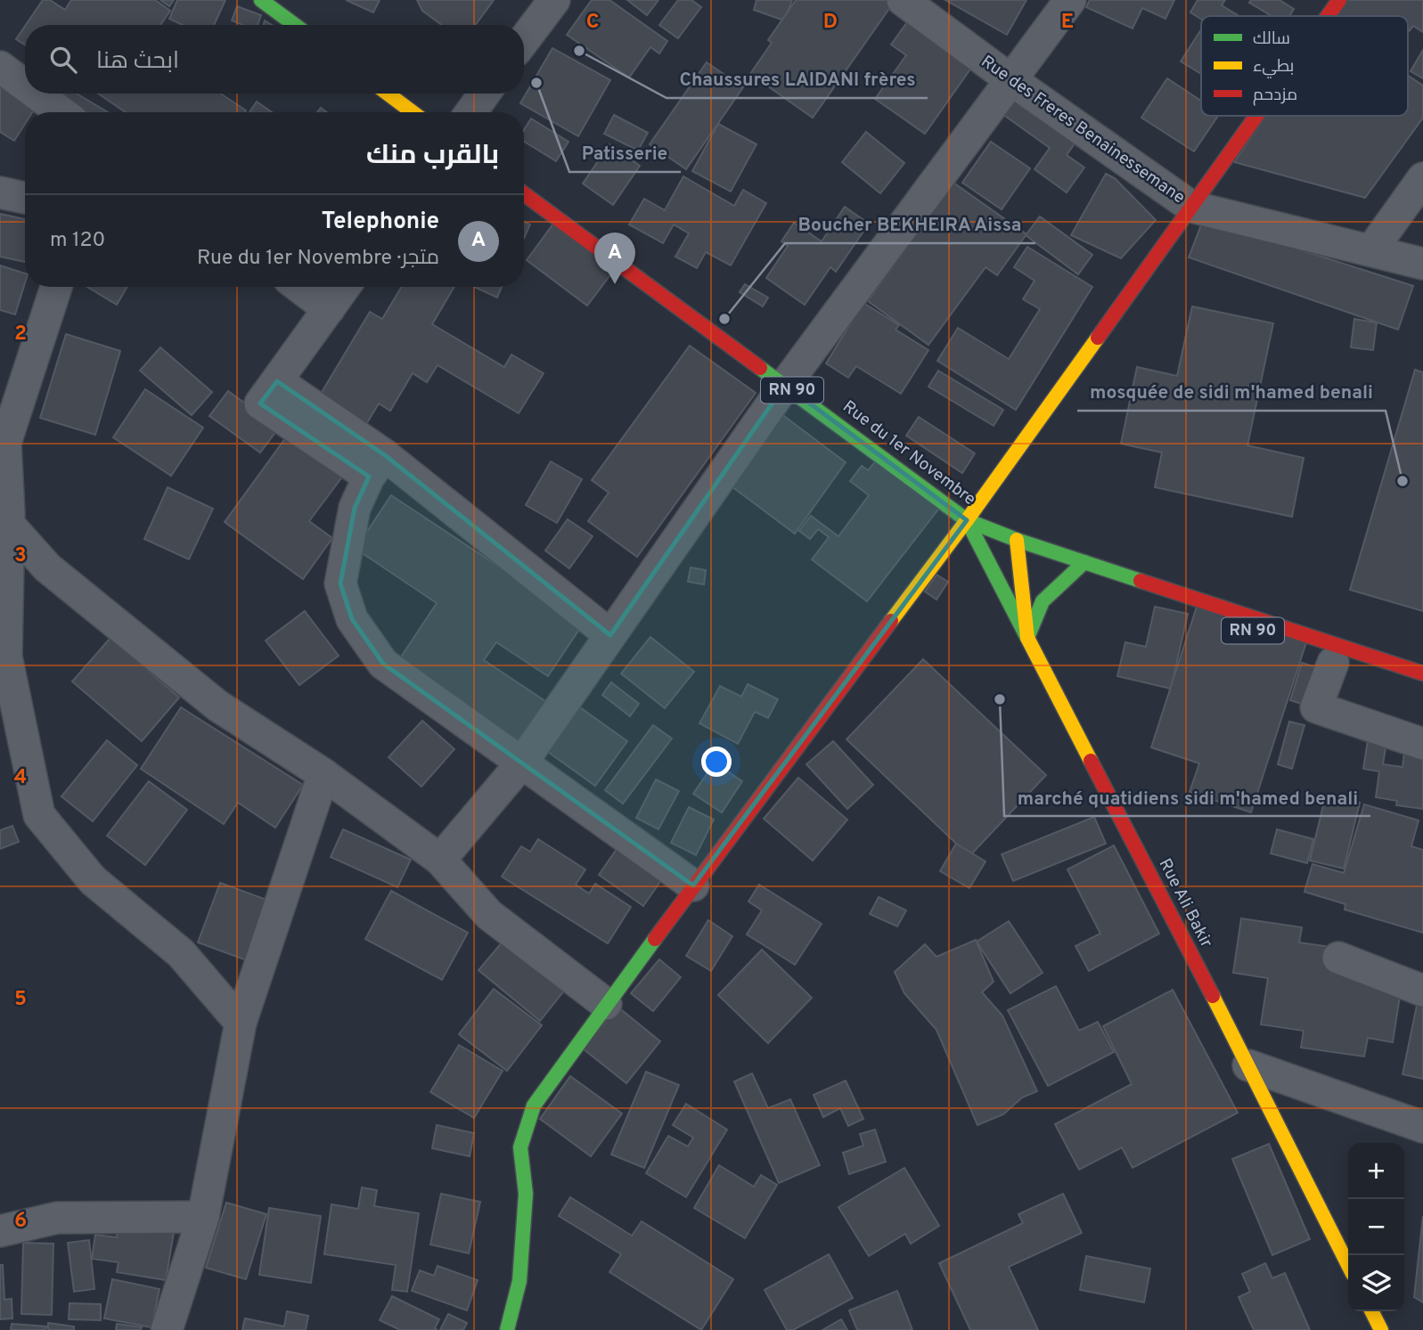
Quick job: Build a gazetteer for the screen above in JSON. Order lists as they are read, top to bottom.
{
  "streets": {
    "street": [
      "Rue des Freres Benainessemane",
      "RN 90",
      "Rue du 1er Novembre",
      "Rue Ali Bakir"
    ]
  },
  "crossings": [
    ["RN 90", "Rue du 1er Novembre"],
    ["Rue du 1er Novembre", "Rue Ali Bakir"]
  ],
  "places": [
    "Chaussures LAIDANI frères",
    "Patisserie",
    "Boucher BEKHEIRA Aissa",
    "mosquée de sidi m'hamed benali",
    "marché quatidiens sidi m'hamed benali"
  ],
  "legend": ["سالك", "بطيء", "مزدحم"],
  "page": {
    "search": "ابحث هنا",
    "heading": "بالقرب منك",
    "list": [
      {
        "mark": "A",
        "name": "Telephonie",
        "note": "متجر · Rue du 1er Novembre",
        "value": "120 m"
      }
    ],
    "pins": "A",
    "map_buttons": ["+", "−"]
  },
  "grid": {
    "columns": ["C", "D", "E"],
    "rows": [
      "2",
      "3",
      "4",
      "5",
      "6"
    ]
  }
}
